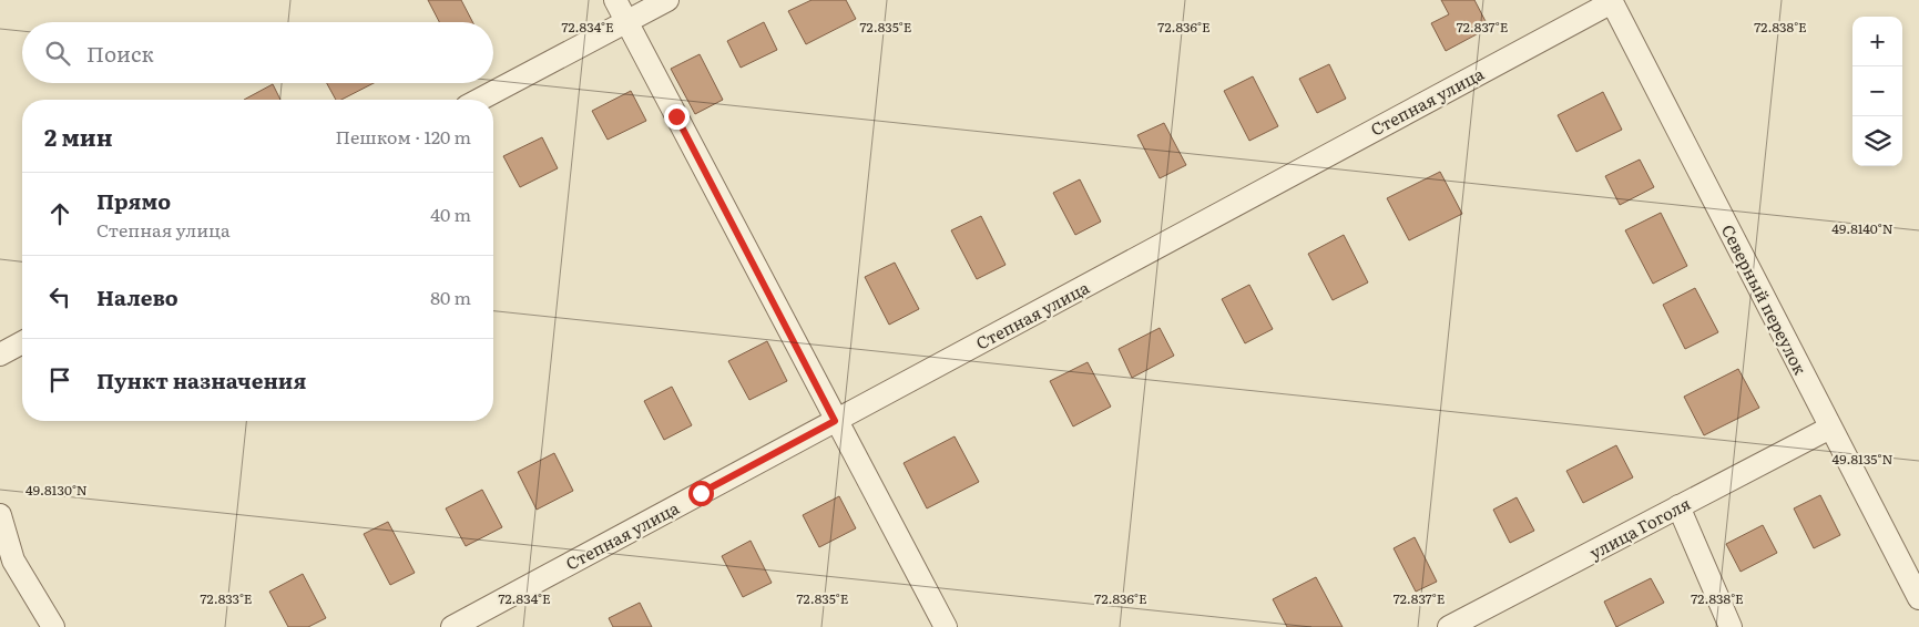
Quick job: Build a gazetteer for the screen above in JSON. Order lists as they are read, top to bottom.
{
  "streets": {
    "street": ["Степная улица", "Северный переулок", "улица Гоголя"]
  },
  "crossings": [
    ["Степная улица", "Северный переулок"],
    ["Северный переулок", "улица Гоголя"]
  ],
  "page": {
    "map_buttons": ["+", "−"],
    "search": "Поиск",
    "heading": ["2 мин", "Пешком · 120 m"],
    "list": [
      ["Прямо", "Степная улица", "40 m"],
      ["Налево", "80 m"],
      "Пункт назначения"
    ]
  },
  "coordinates": [
    "72.834°E",
    "72.835°E",
    "72.836°E",
    "72.837°E",
    "72.838°E",
    "49.8140°N",
    "49.8135°N",
    "49.8130°N",
    "72.833°E"
  ]
}
